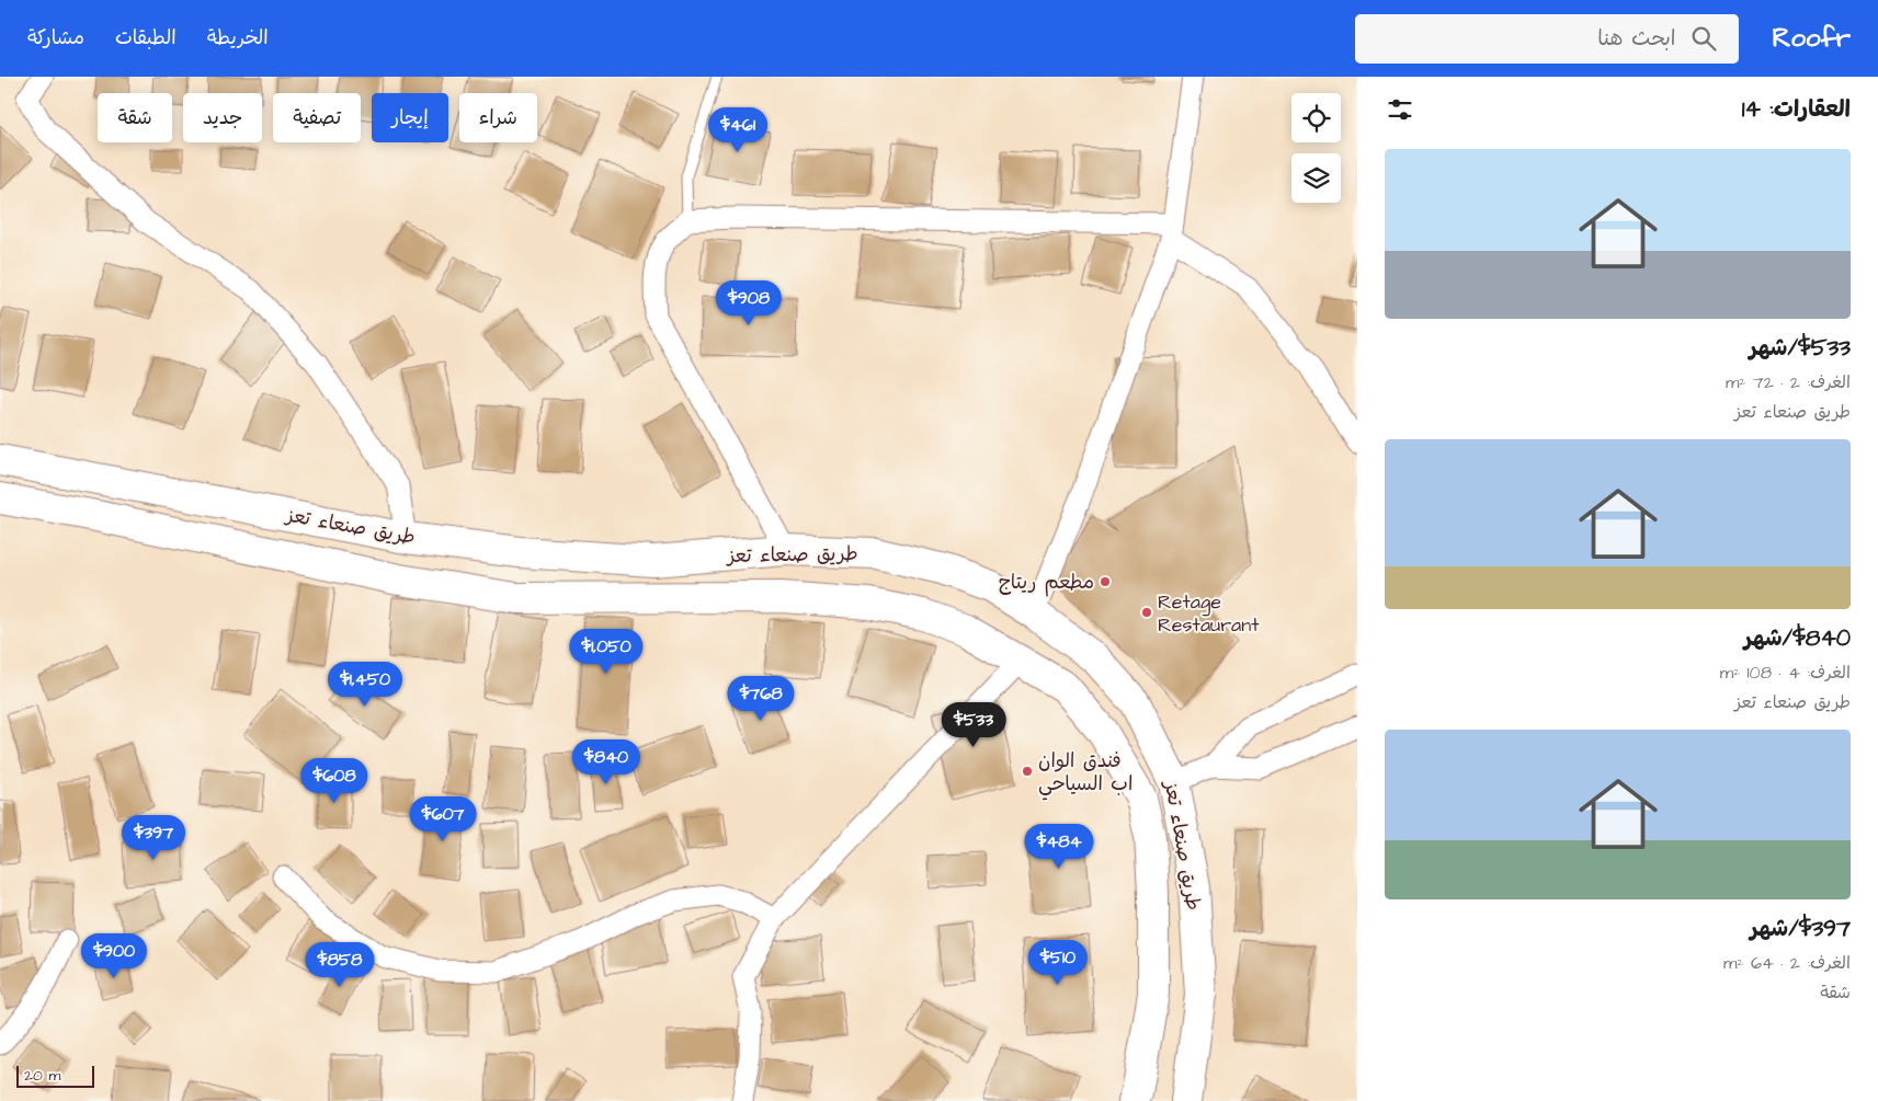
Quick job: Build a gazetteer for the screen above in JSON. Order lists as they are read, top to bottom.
{
  "streets": {
    "highway": ["طريق صنعاء تعز"]
  },
  "places": ["مطعم ريتاج", "Retage Restaurant", "فندق الوان اب السياحي"],
  "scale_bar": "20 m",
  "page": {
    "header": "Roofr",
    "search": "ابحث هنا",
    "nav": ["الخريطة", "الطبقات", "مشاركة"],
    "heading": "العقارات: 14",
    "chip": [
      "شراء",
      "إيجار",
      "تصفية",
      "جديد",
      "شقة"
    ],
    "price": [
      "$461",
      "$908",
      "$1,050",
      "$1,450",
      "$768",
      "$533",
      "$840",
      "$608",
      "$607",
      "$397",
      "$484",
      "$900",
      "$510",
      "$858"
    ],
    "list": [
      {
        "name": "$533/شهر",
        "note": "الغرف: 2 · 72 m² · طريق صنعاء تعز"
      },
      {
        "name": "$840/شهر",
        "note": "الغرف: 4 · 108 m² · طريق صنعاء تعز"
      },
      {
        "name": "$397/شهر",
        "note": "الغرف: 2 · 64 m² · شقة"
      }
    ],
    "scale": "20 m"
  }
}
